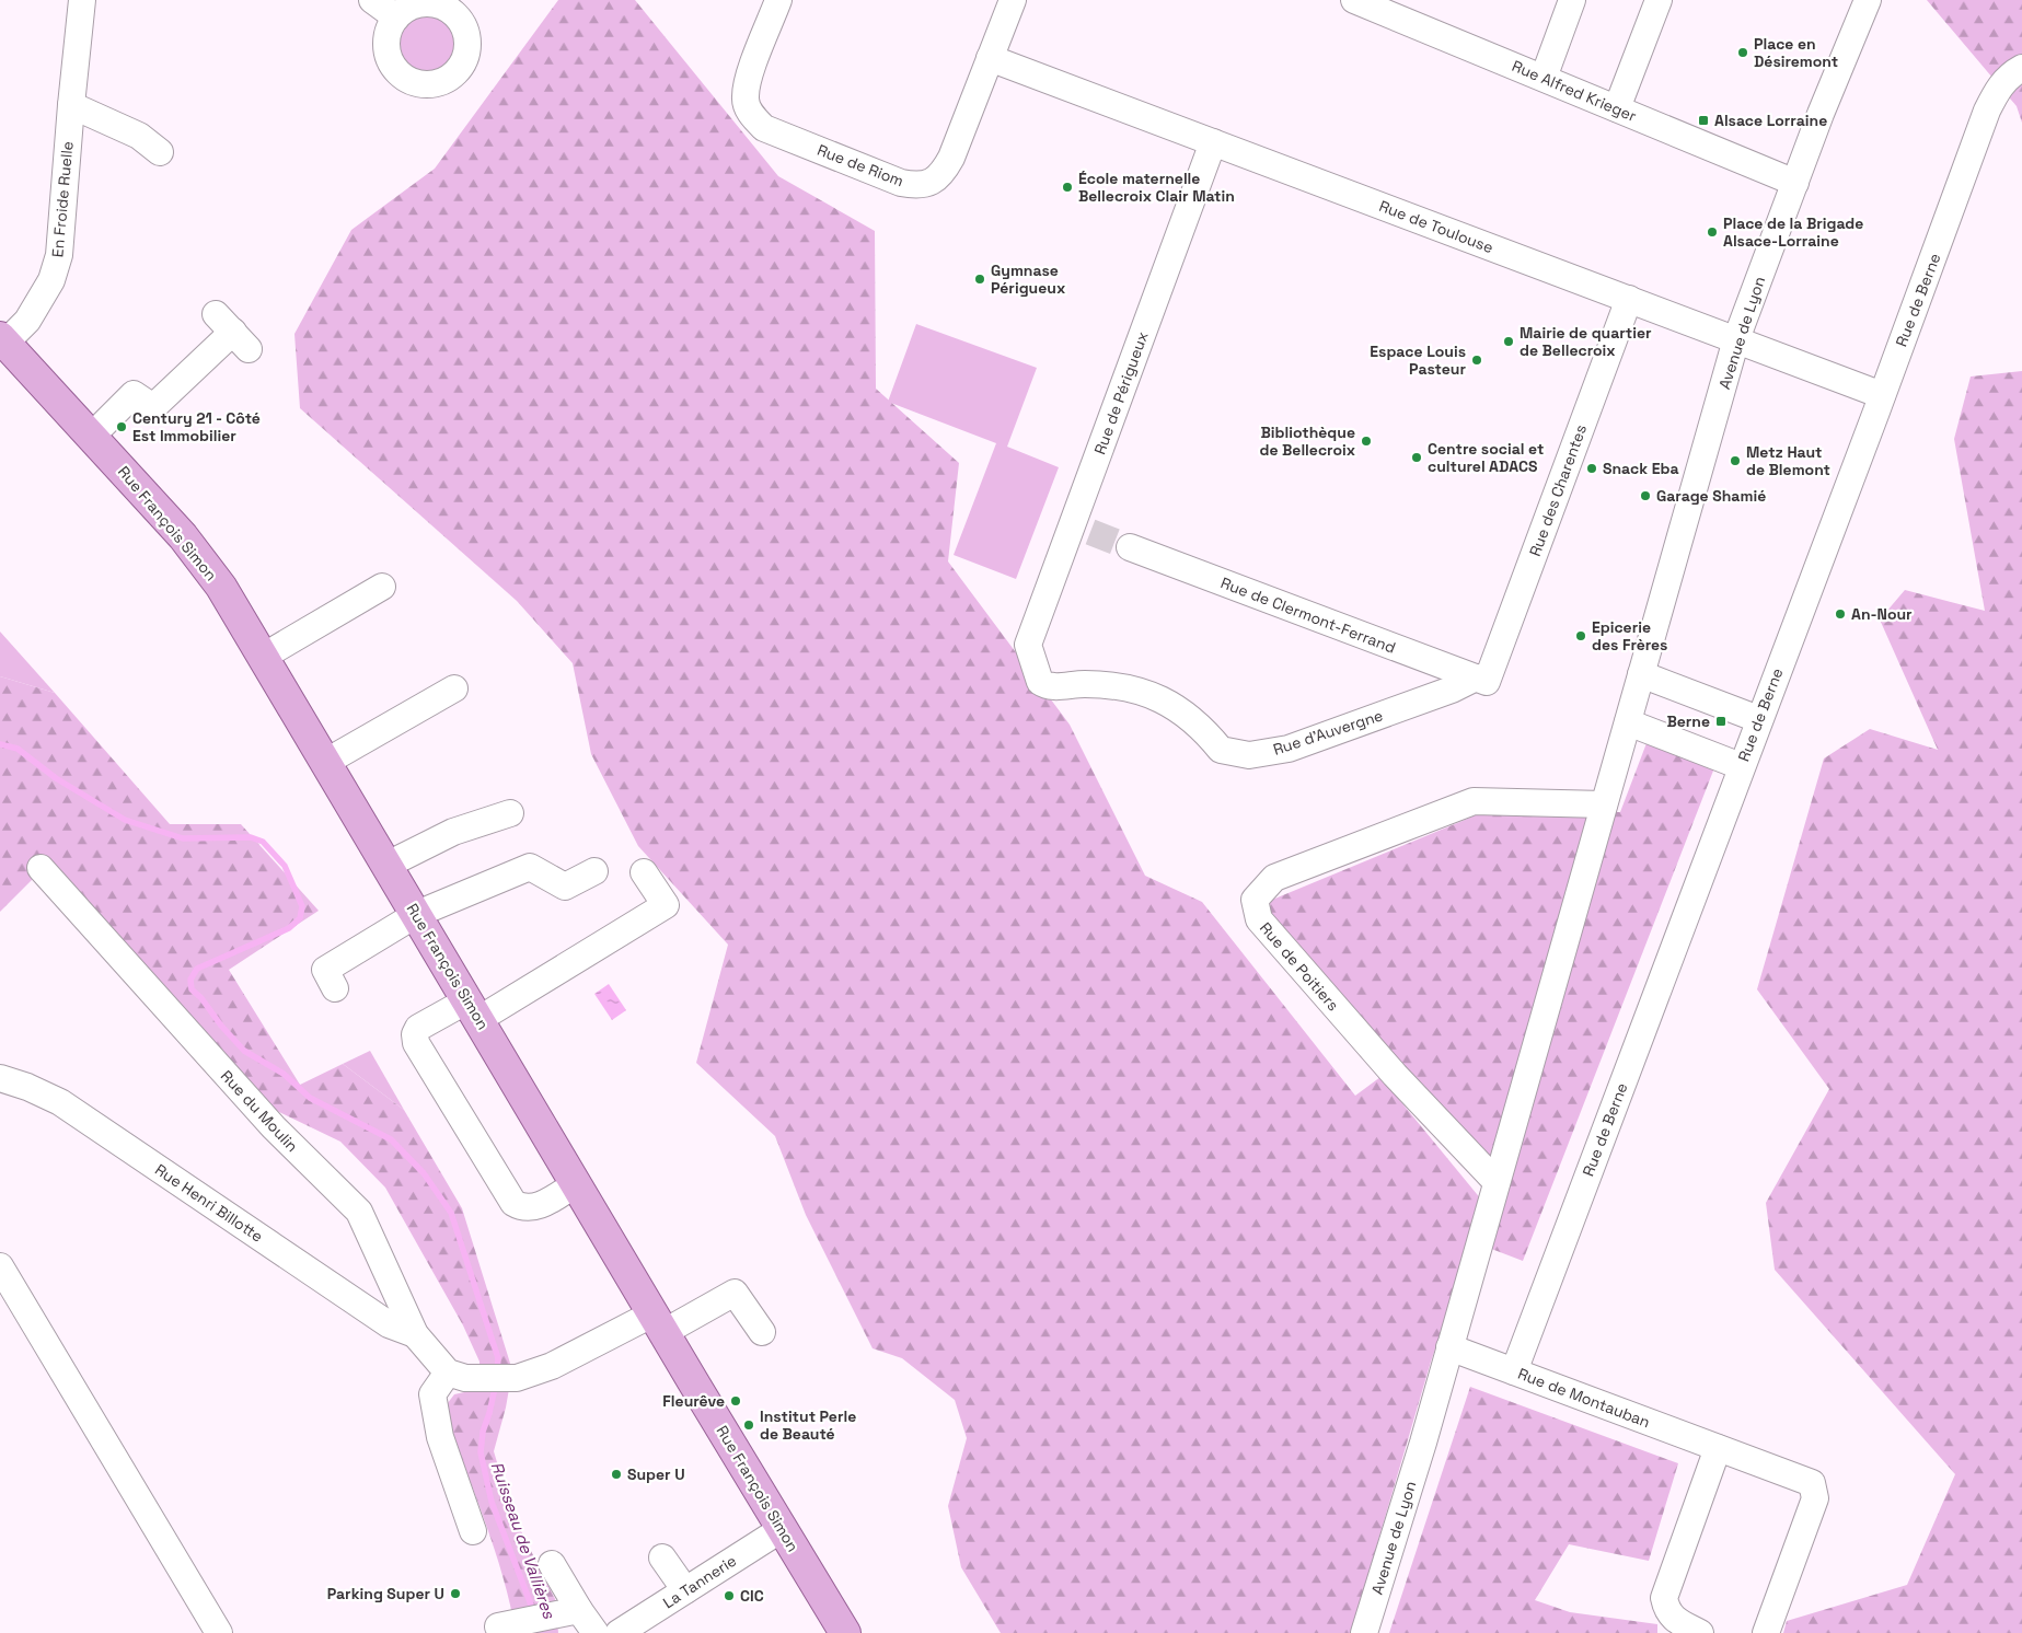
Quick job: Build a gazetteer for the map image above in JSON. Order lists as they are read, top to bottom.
{
  "streets": {
    "main road": ["Rue François Simon"],
    "street": [
      "Rue Alfred Krieger",
      "Rue de Riom",
      "En Froide Ruelle",
      "Rue de Toulouse",
      "Rue de Berne",
      "Avenue de Lyon",
      "Rue de Périgueux",
      "Rue des Charentes",
      "Rue de Clermont-Ferrand",
      "Rue d'Auvergne",
      "Rue de Poitiers",
      "Rue du Moulin",
      "Rue Henri Billotte",
      "Rue de Montauban",
      "La Tannerie"
    ]
  },
  "crossings": [
    ["Rue Alfred Krieger", "Avenue de Lyon"],
    ["Rue de Riom", "Rue de Toulouse"],
    ["En Froide Ruelle", "Rue François Simon"],
    ["Rue de Toulouse", "Rue de Berne"],
    ["Rue de Toulouse", "Avenue de Lyon"],
    ["Rue de Toulouse", "Rue de Périgueux"],
    ["Rue de Toulouse", "Rue des Charentes"],
    ["Rue de Berne", "Rue de Montauban"],
    ["Avenue de Lyon", "Rue de Poitiers"],
    ["Avenue de Lyon", "Rue de Montauban"],
    ["Rue de Périgueux", "Rue d'Auvergne"],
    ["Rue des Charentes", "Rue de Clermont-Ferrand"],
    ["Rue des Charentes", "Rue d'Auvergne"],
    ["Rue François Simon", "La Tannerie"],
    ["Rue de Clermont-Ferrand", "Rue d'Auvergne"],
    ["Rue du Moulin", "Rue Henri Billotte"]
  ],
  "water": ["Ruisseau de Vallières"],
  "places": {
    "other": [
      "Place en Désiremont",
      "École maternelle Bellecroix Clair Matin",
      "Place de la Brigade Alsace-Lorraine",
      "Gymnase Périgueux",
      "Mairie de quartier de Bellecroix",
      "Espace Louis Pasteur",
      "Century 21 - Côté Est Immobilier",
      "Bibliothèque de Bellecroix",
      "Centre social et culturel ADACS",
      "Metz Haut de Blemont",
      "Snack Eba",
      "Garage Shamié",
      "An-Nour",
      "Epicerie des Frères",
      "Fleurêve",
      "Institut Perle de Beauté",
      "Super U",
      "Parking Super U",
      "CIC"
    ],
    "transit": ["Alsace Lorraine", "Berne"]
  }
}
